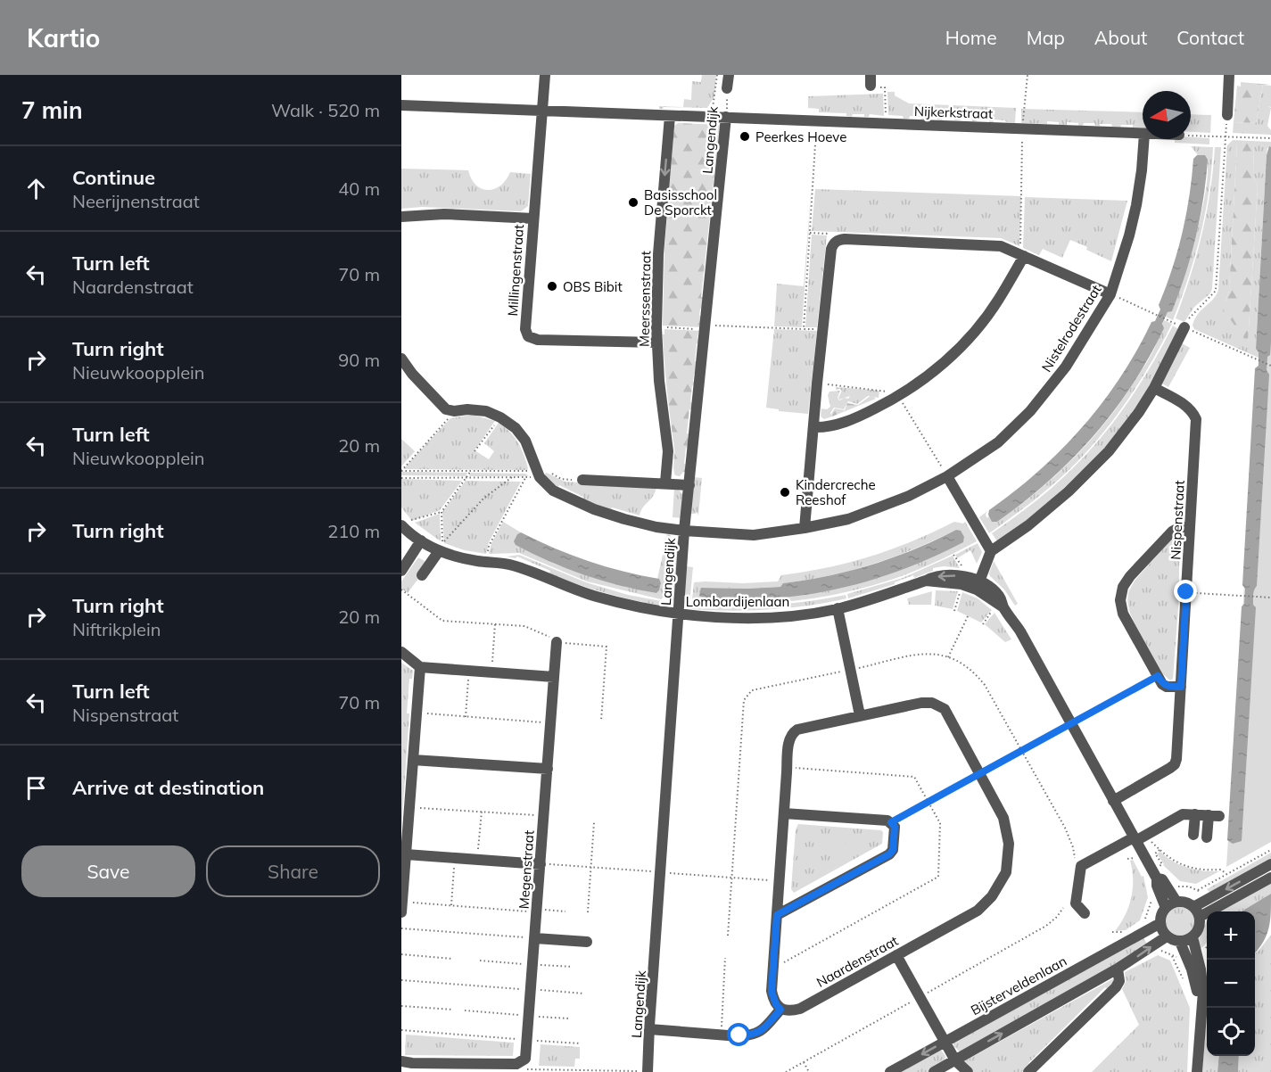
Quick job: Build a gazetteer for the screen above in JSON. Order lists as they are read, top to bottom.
{
  "streets": {
    "street": [
      "Nijkerkstraat",
      "Langendijk",
      "Millingenstraat",
      "Meerssenstraat",
      "Nistelrodestraat",
      "Nispenstraat",
      "Lombardijenlaan",
      "Megenstraat",
      "Naardenstraat",
      "Bijsterveldenlaan"
    ]
  },
  "crossings": [
    ["Nijkerkstraat", "Langendijk"],
    ["Nijkerkstraat", "Millingenstraat"],
    ["Nijkerkstraat", "Meerssenstraat"],
    ["Langendijk", "Nistelrodestraat"],
    ["Langendijk", "Lombardijenlaan"],
    ["Millingenstraat", "Meerssenstraat"],
    ["Nispenstraat", "Lombardijenlaan"],
    ["Lombardijenlaan", "Bijsterveldenlaan"]
  ],
  "one_way": ["Meerssenstraat"],
  "places": [
    "Peerkes Hoeve",
    "Basisschool De Sporckt",
    "OBS Bibit",
    "Kindercreche Reeshof"
  ],
  "north": "left",
  "page": {
    "header": "Kartio",
    "nav": [
      "Home",
      "Map",
      "About",
      "Contact"
    ],
    "heading": ["7 min", "Walk · 520 m"],
    "list": [
      ["Continue", "Neerijnenstraat", "40 m"],
      ["Turn left", "Naardenstraat", "70 m"],
      ["Turn right", "Nieuwkoopplein", "90 m"],
      ["Turn left", "Nieuwkoopplein", "20 m"],
      ["Turn right", "210 m"],
      ["Turn right", "Niftrikplein", "20 m"],
      ["Turn left", "Nispenstraat", "70 m"],
      "Arrive at destination"
    ],
    "buttons": ["Save", "Share"],
    "map_buttons": ["+", "−"]
  }
}
